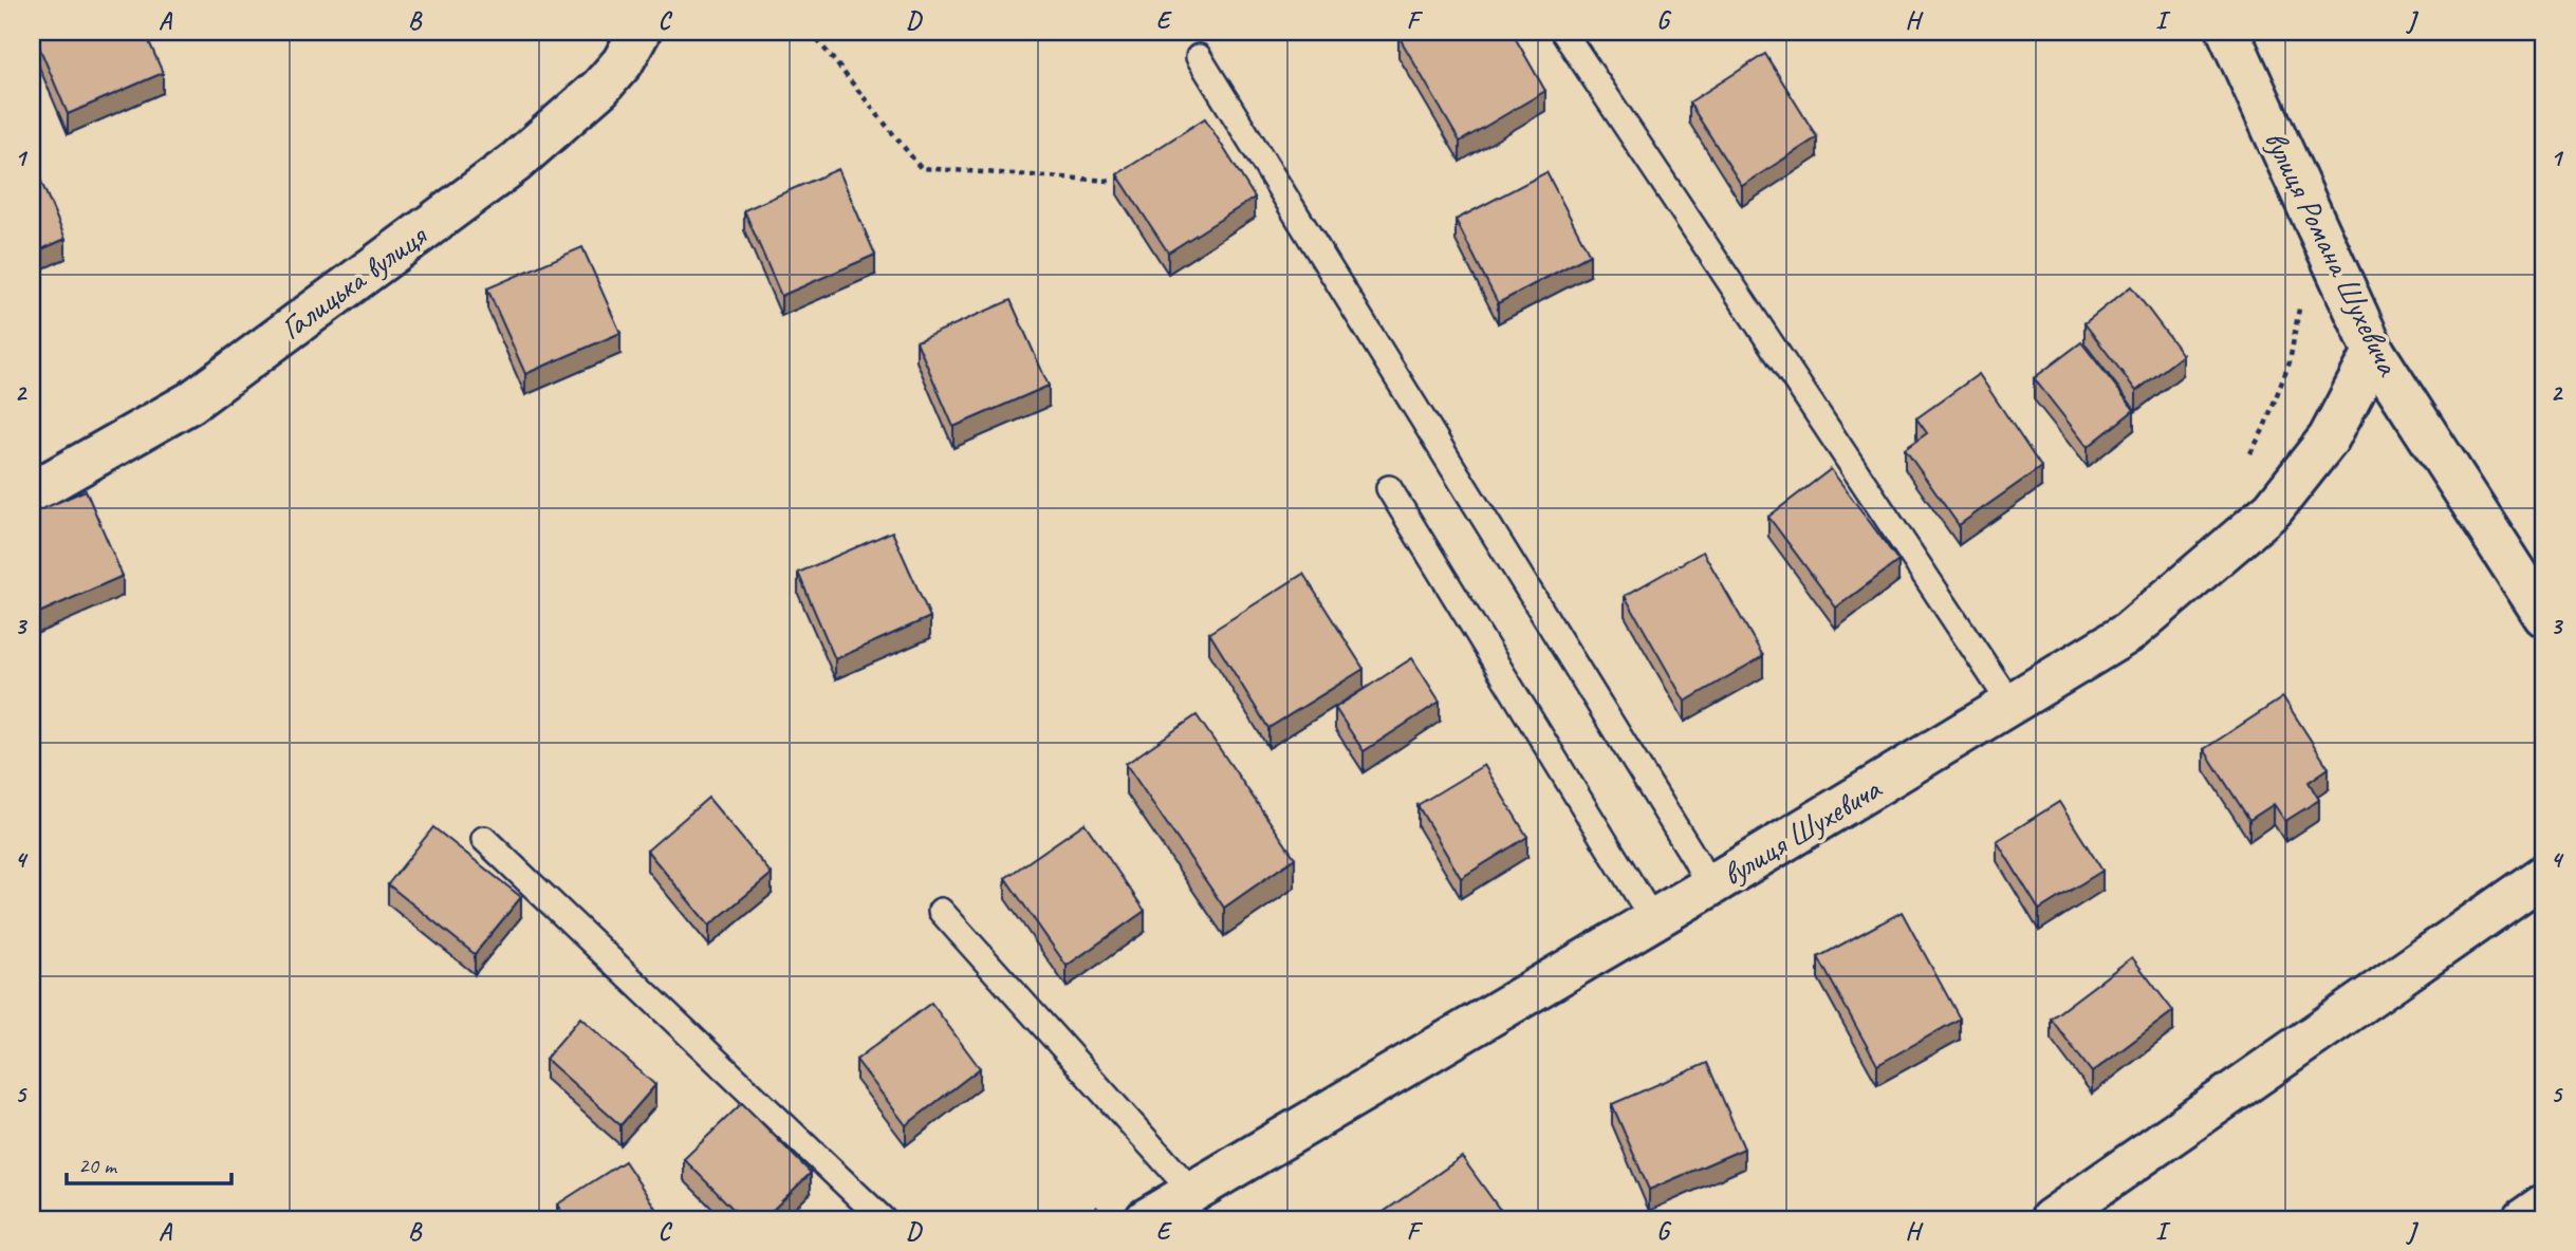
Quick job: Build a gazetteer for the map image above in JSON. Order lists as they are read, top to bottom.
{
  "streets": {
    "street": ["вулиця Романа Шухевича", "Галицька вулиця", "вулиця Шухевича"]
  },
  "crossings": [
    ["вулиця Романа Шухевича", "вулиця Шухевича"]
  ],
  "scale_bar": "20 m",
  "grid": {
    "columns": [
      "A",
      "B",
      "C",
      "D",
      "E",
      "F",
      "G",
      "H",
      "I",
      "J"
    ],
    "rows": [
      "1",
      "2",
      "3",
      "4",
      "5"
    ]
  }
}
